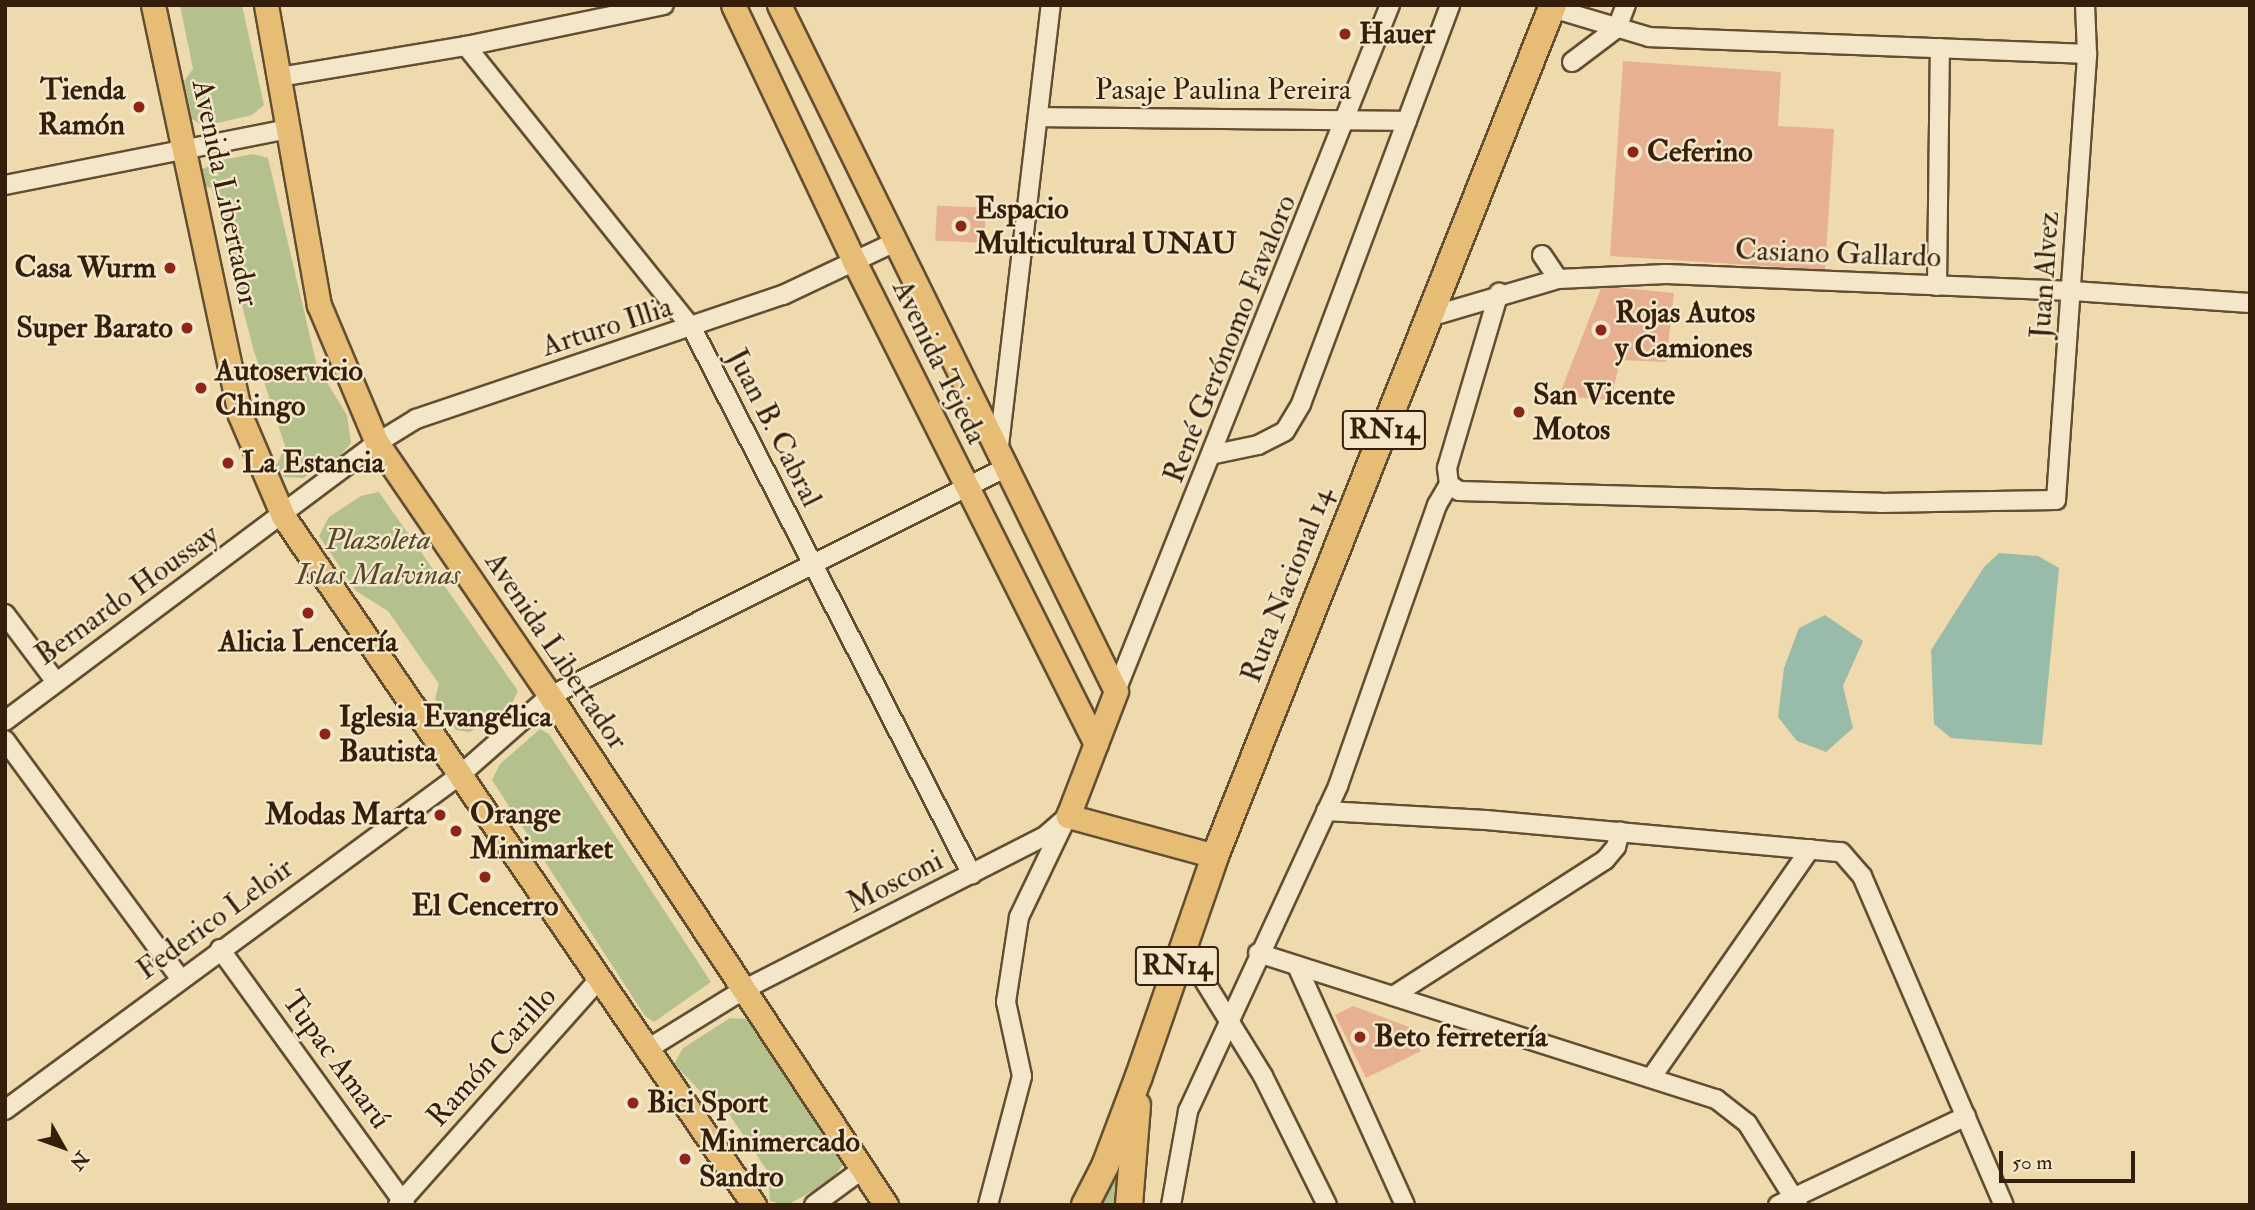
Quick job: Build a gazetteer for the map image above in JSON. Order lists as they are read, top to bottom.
{
  "streets": {
    "highway": ["RN14", "Ruta Nacional 14"],
    "main road": ["Avenida Libertador", "Avenida Tejeda"],
    "street": [
      "Pasaje Paulina Pereira",
      "Casiano Gallardo",
      "Juan Alvez",
      "Arturo Illia",
      "René Gerónomo Favaloro",
      "Juan B. Cabral",
      "Bernardo Houssay",
      "Mosconi",
      "Federico Leloir",
      "Ramón Carillo",
      "Tupac Amarú"
    ]
  },
  "crossings": [
    ["Pasaje Paulina Pereira", "René Gerónomo Favaloro"],
    ["Avenida Libertador", "Arturo Illia"],
    ["Avenida Libertador", "Bernardo Houssay"],
    ["Avenida Libertador", "Mosconi"],
    ["Avenida Libertador", "Federico Leloir"],
    ["Avenida Libertador", "Ramón Carillo"],
    ["Casiano Gallardo", "Juan Alvez"],
    ["Casiano Gallardo", "Ruta Nacional 14"],
    ["Arturo Illia", "Avenida Tejeda"],
    ["Arturo Illia", "Juan B. Cabral"],
    ["Arturo Illia", "Bernardo Houssay"],
    ["René Gerónomo Favaloro", "Avenida Tejeda"],
    ["Avenida Tejeda", "Federico Leloir"],
    ["Juan B. Cabral", "Mosconi"],
    ["Juan B. Cabral", "Federico Leloir"],
    ["Federico Leloir", "Tupac Amarú"],
    ["Ramón Carillo", "Tupac Amarú"]
  ],
  "parks": ["Plazoleta Islas Malvinas"],
  "places": [
    "Hauer",
    "Tienda Ramón",
    "Ceferino",
    "Espacio Multicultural UNAU",
    "Casa Wurm",
    "Super Barato",
    "Rojas Autos y Camiones",
    "Autoservicio Chingo",
    "San Vicente Motos",
    "La Estancia",
    "Alicia Lencería",
    "Iglesia Evangélica Bautista",
    "Modas Marta",
    "Orange Minimarket",
    "El Cencerro",
    "Beto ferretería",
    "Bici Sport",
    "Minimercado Sandro"
  ],
  "scale_bar": "50 m",
  "north": "bottom right"
}
